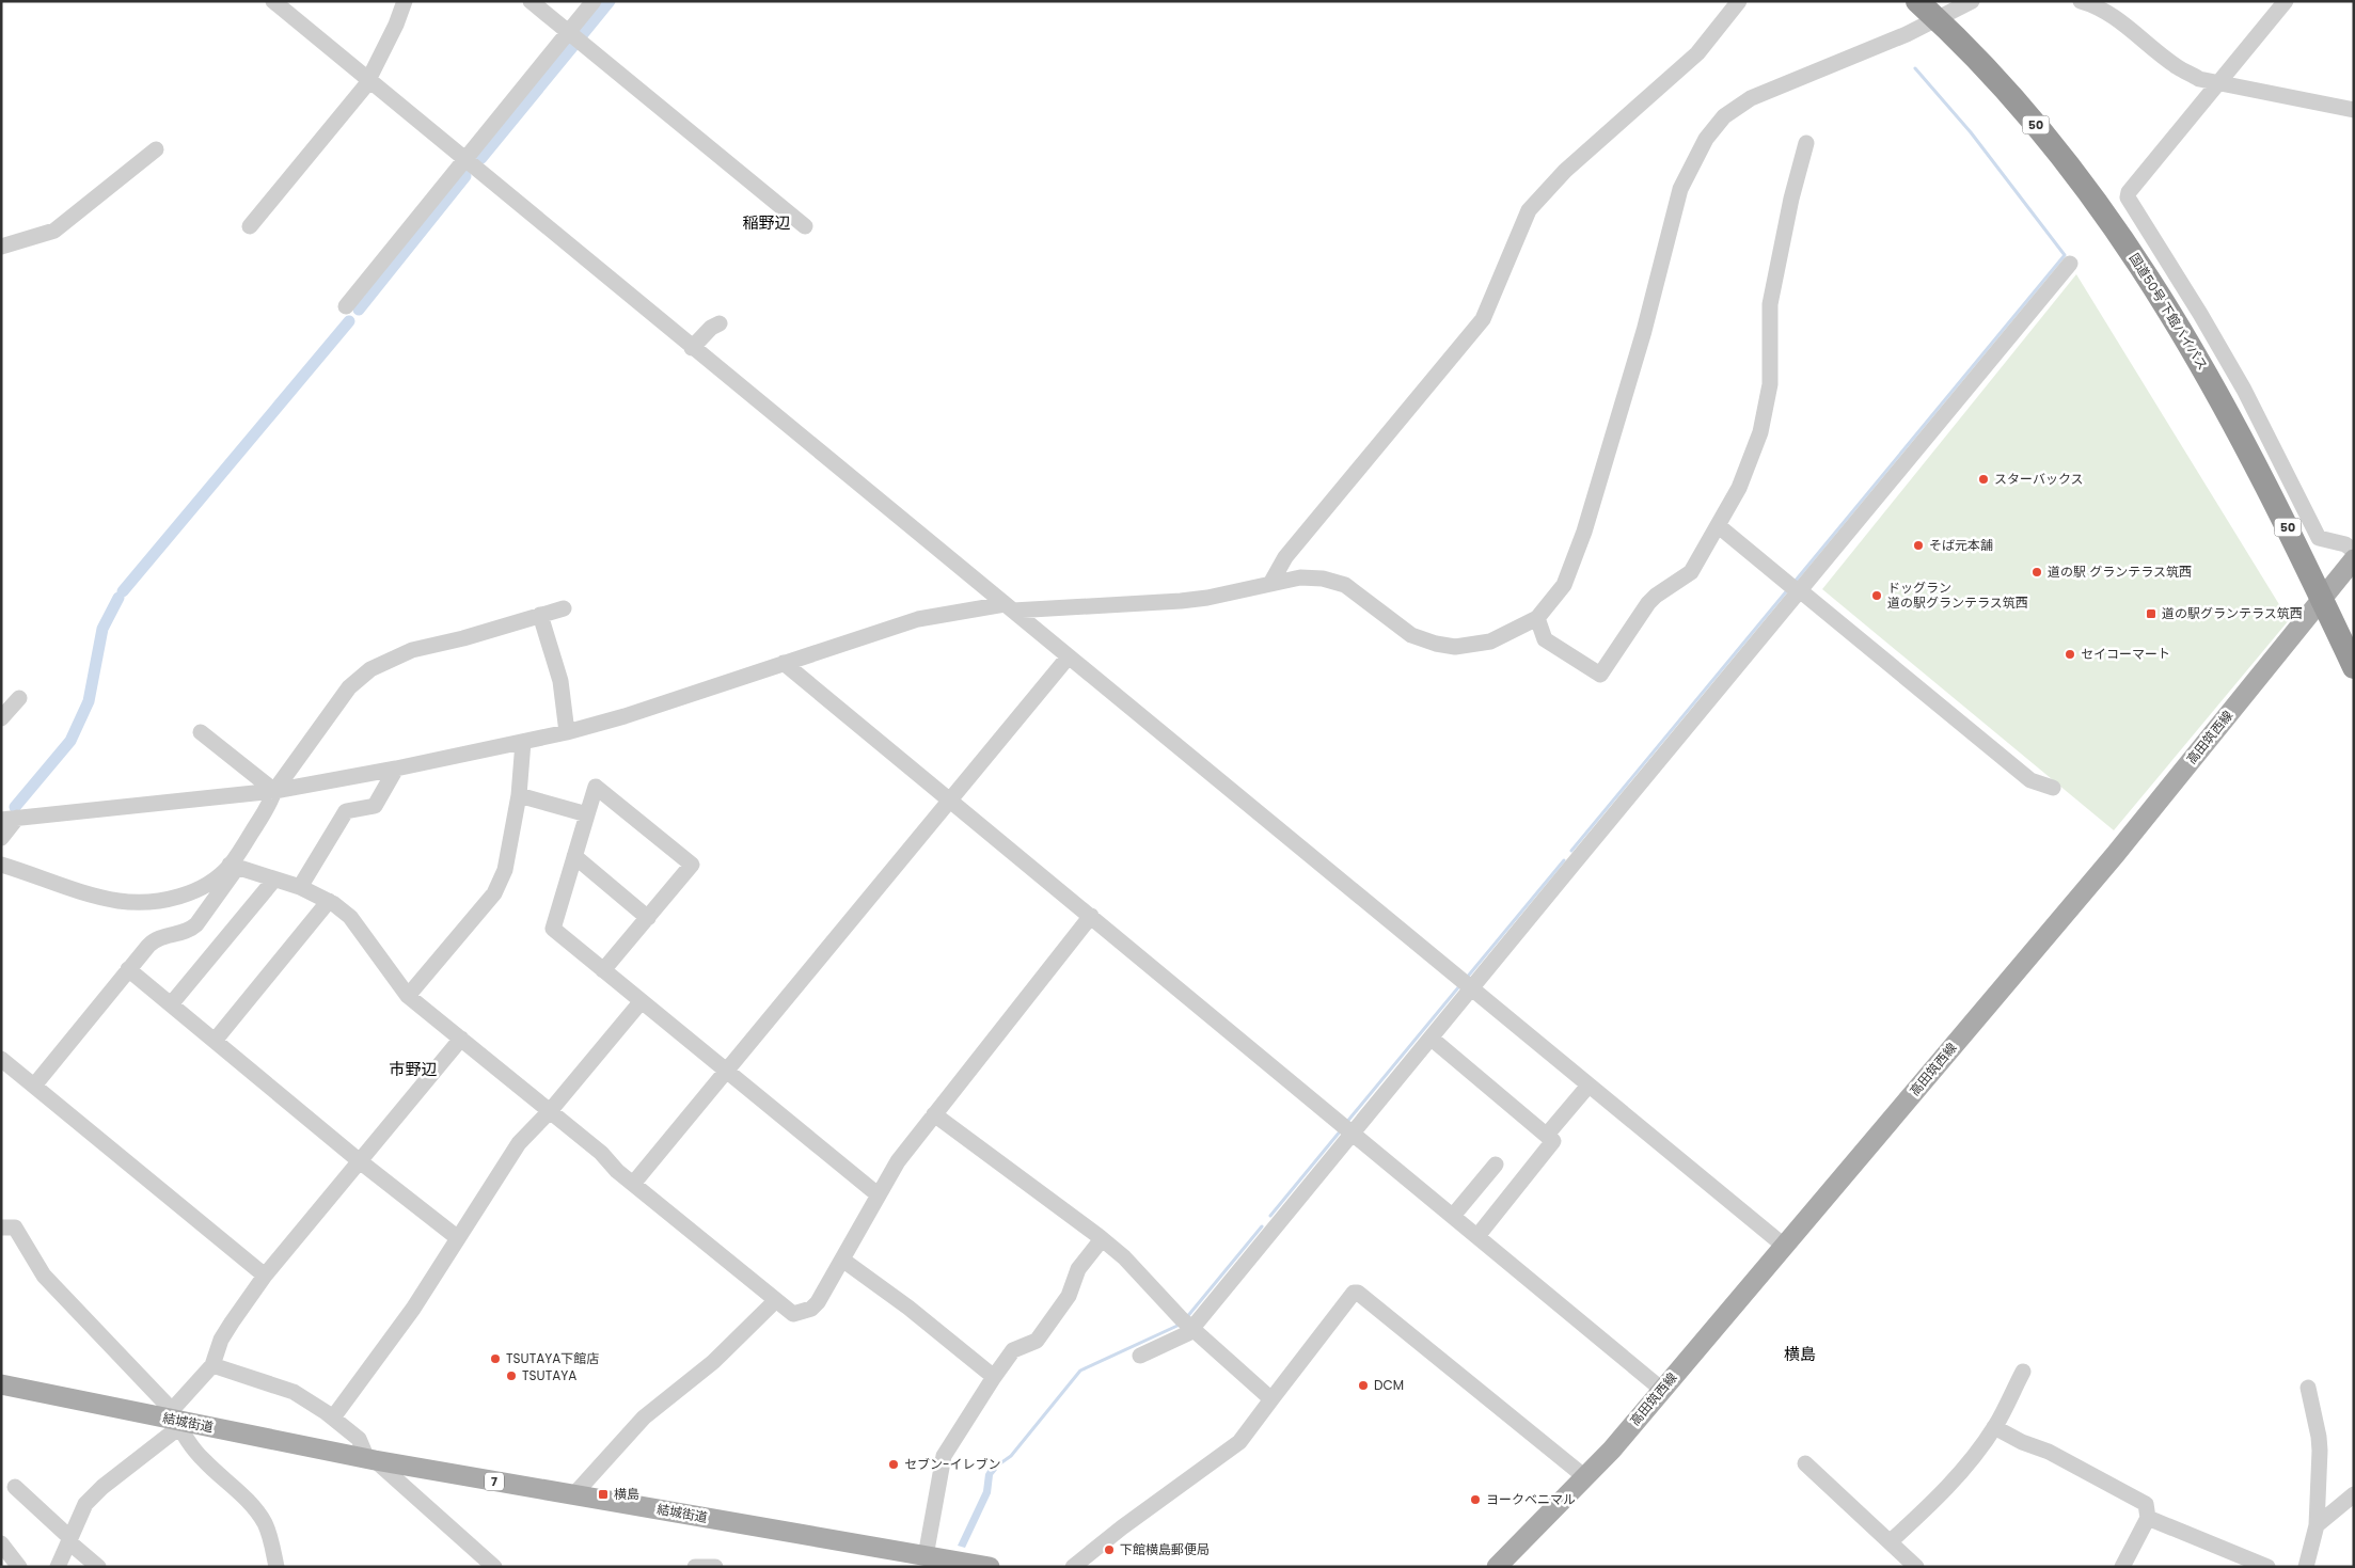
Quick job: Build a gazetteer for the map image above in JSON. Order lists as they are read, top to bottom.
{
  "streets": {
    "highway": ["50", "国道50号 下館バイパス"],
    "main road": ["高田筑西線", "結城街道", "7"]
  },
  "crossings": [
    ["国道50号 下館バイパス", "高田筑西線"]
  ],
  "districts": ["稲野辺", "市野辺", "横島"],
  "places": {
    "other": [
      "スターバックス",
      "そば元本舗",
      "道の駅 グランテラス筑西",
      "ドッグラン 道の駅グランテラス筑西",
      "セイコーマート",
      "TSUTAYA下館店",
      "TSUTAYA",
      "DCM",
      "セブン-イレブン",
      "ヨークベニマル",
      "下館横島郵便局"
    ],
    "transit": ["道の駅グランテラス筑西", "横島"]
  }
}
